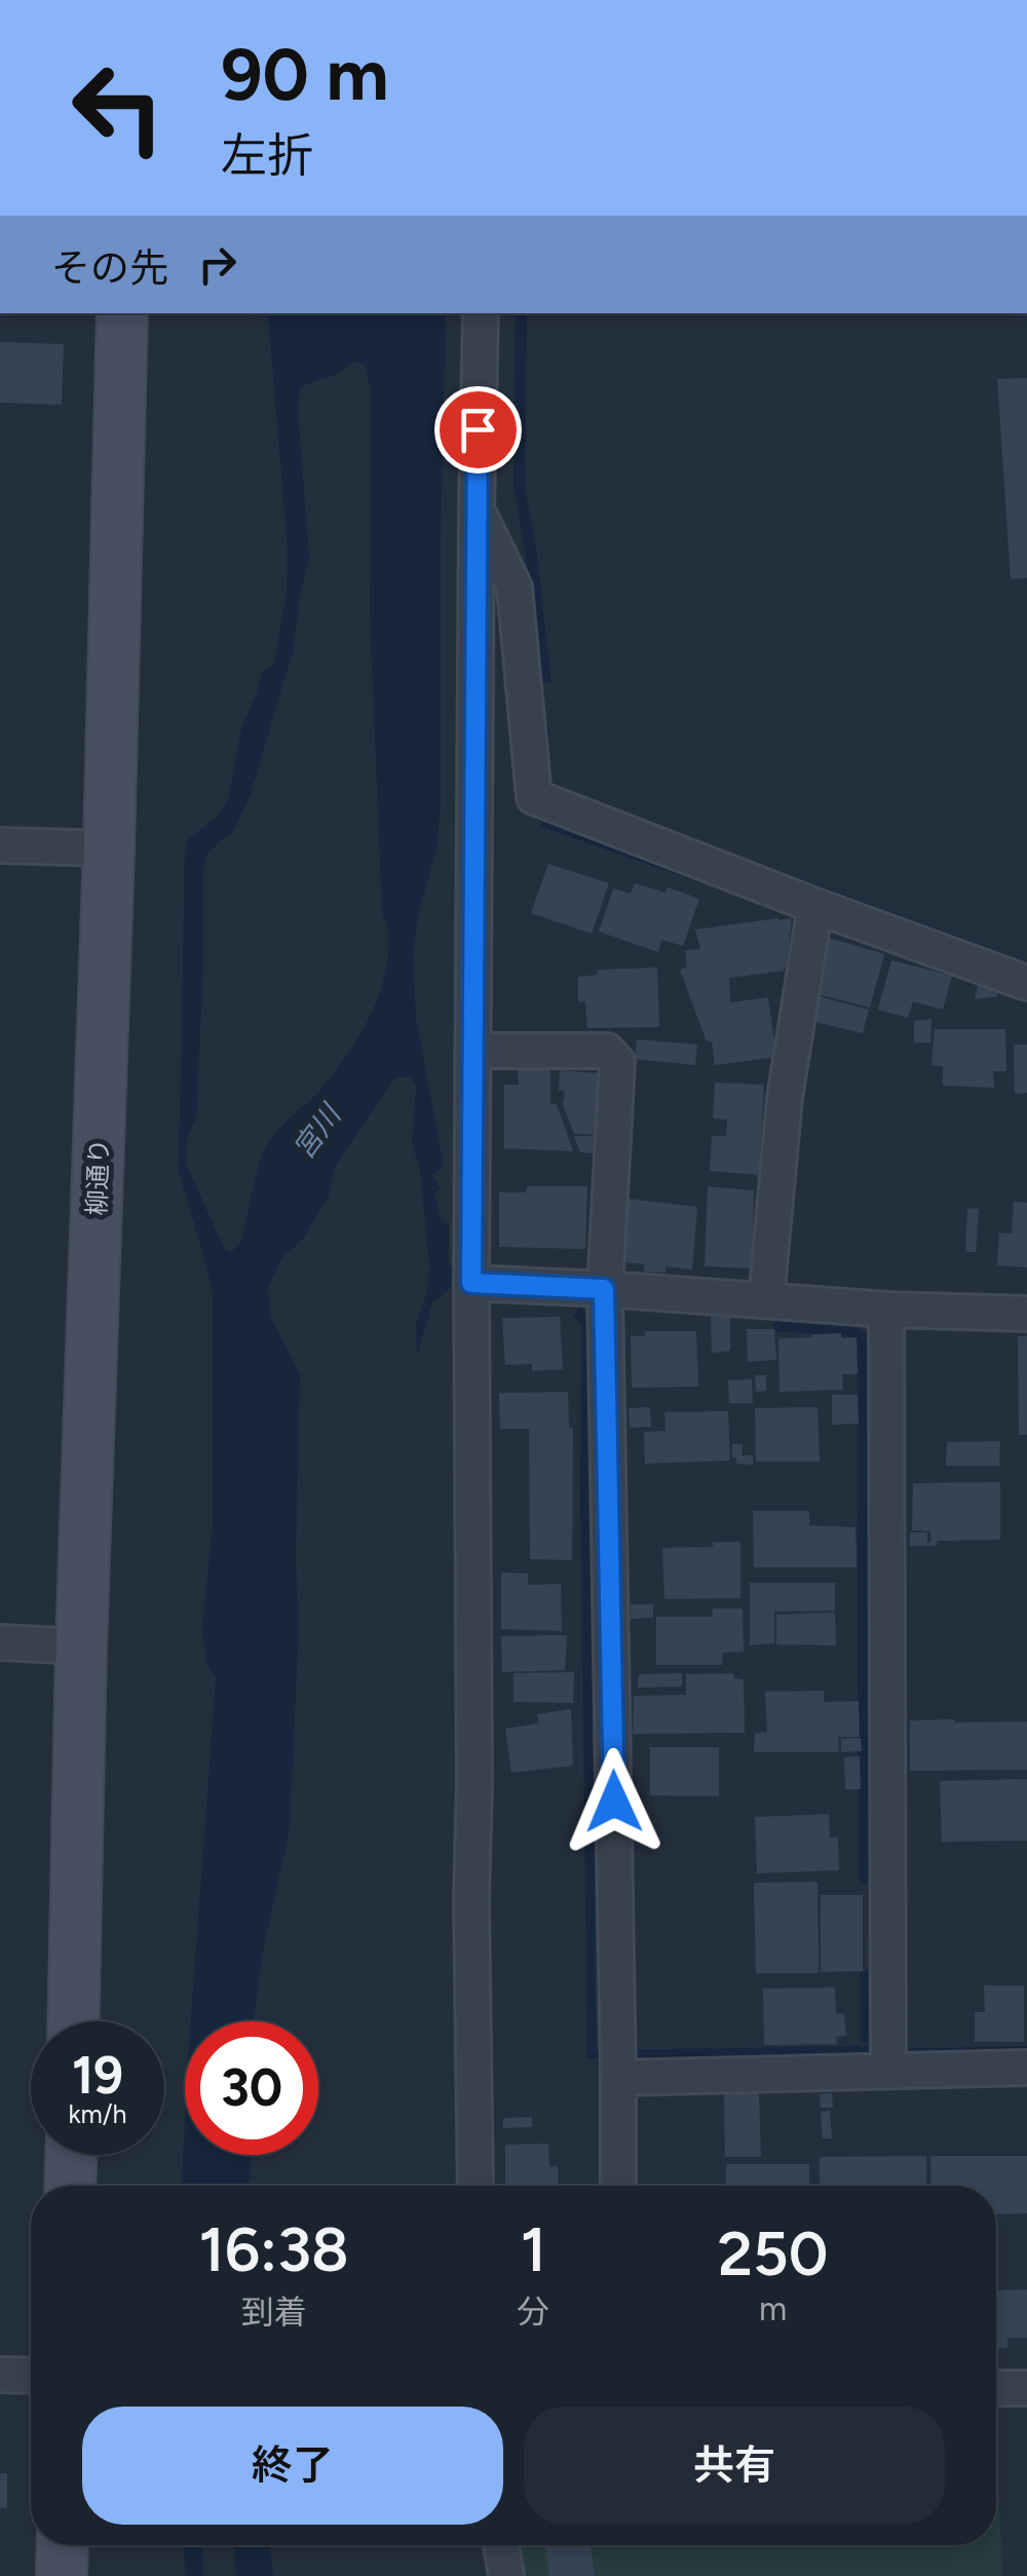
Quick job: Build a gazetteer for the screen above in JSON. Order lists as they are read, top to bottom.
{
  "streets": {
    "street": ["柳通り"]
  },
  "water": ["宮川"],
  "page": {
    "turn": ["90 m", "左折"],
    "then": "その先",
    "speed": "19 km/h",
    "limit": "30",
    "eta": [
      "16:38",
      "到着",
      "1",
      "分",
      "250",
      "m"
    ],
    "buttons": ["終了", "共有"]
  }
}
